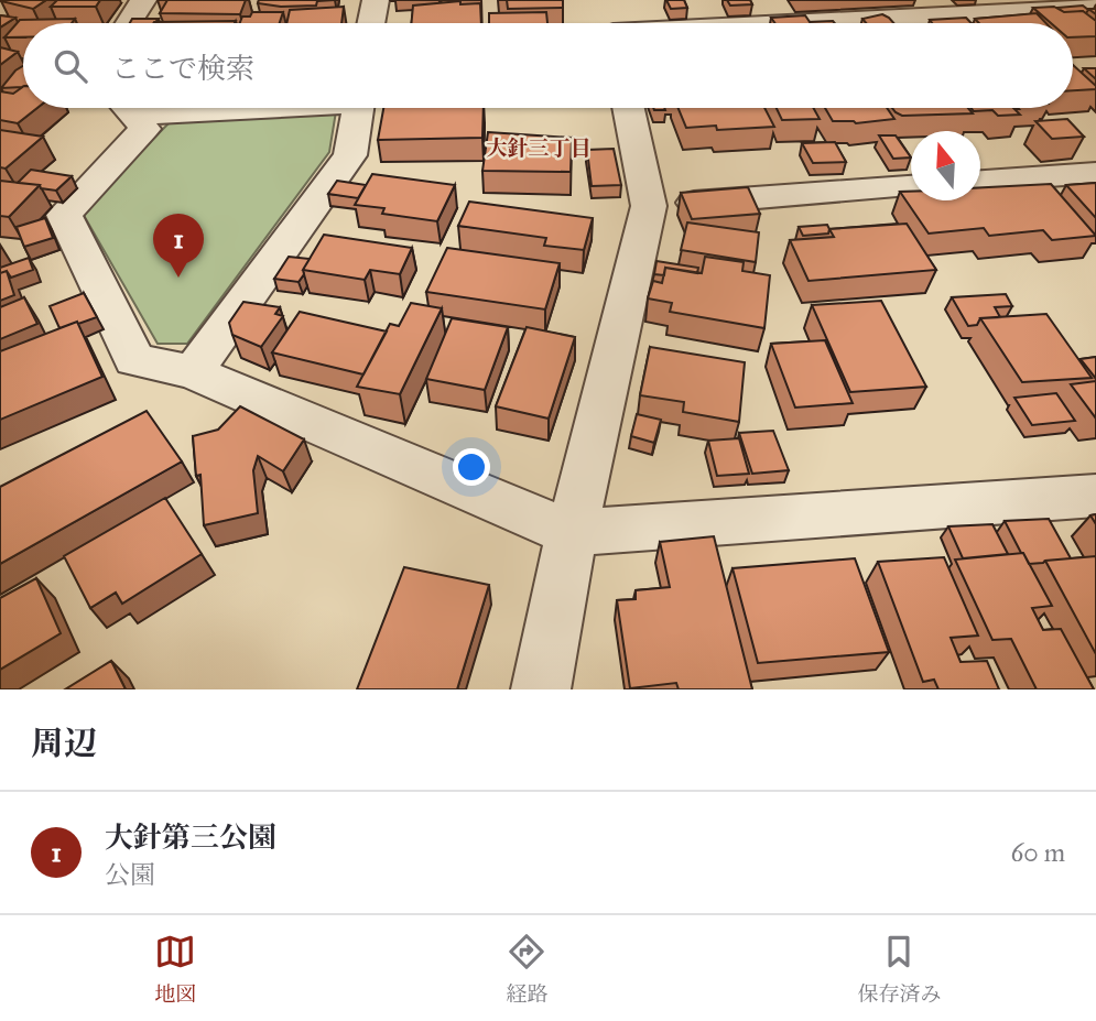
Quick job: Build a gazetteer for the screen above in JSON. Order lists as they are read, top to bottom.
{
  "districts": ["大針三丁目"],
  "north": "top",
  "page": {
    "search": "ここで検索",
    "pins": "1",
    "heading": "周辺",
    "list": [
      {
        "mark": "1",
        "name": "大針第三公園",
        "note": "公園",
        "value": "60 m"
      }
    ],
    "nav": ["地図", "経路", "保存済み"]
  }
}
